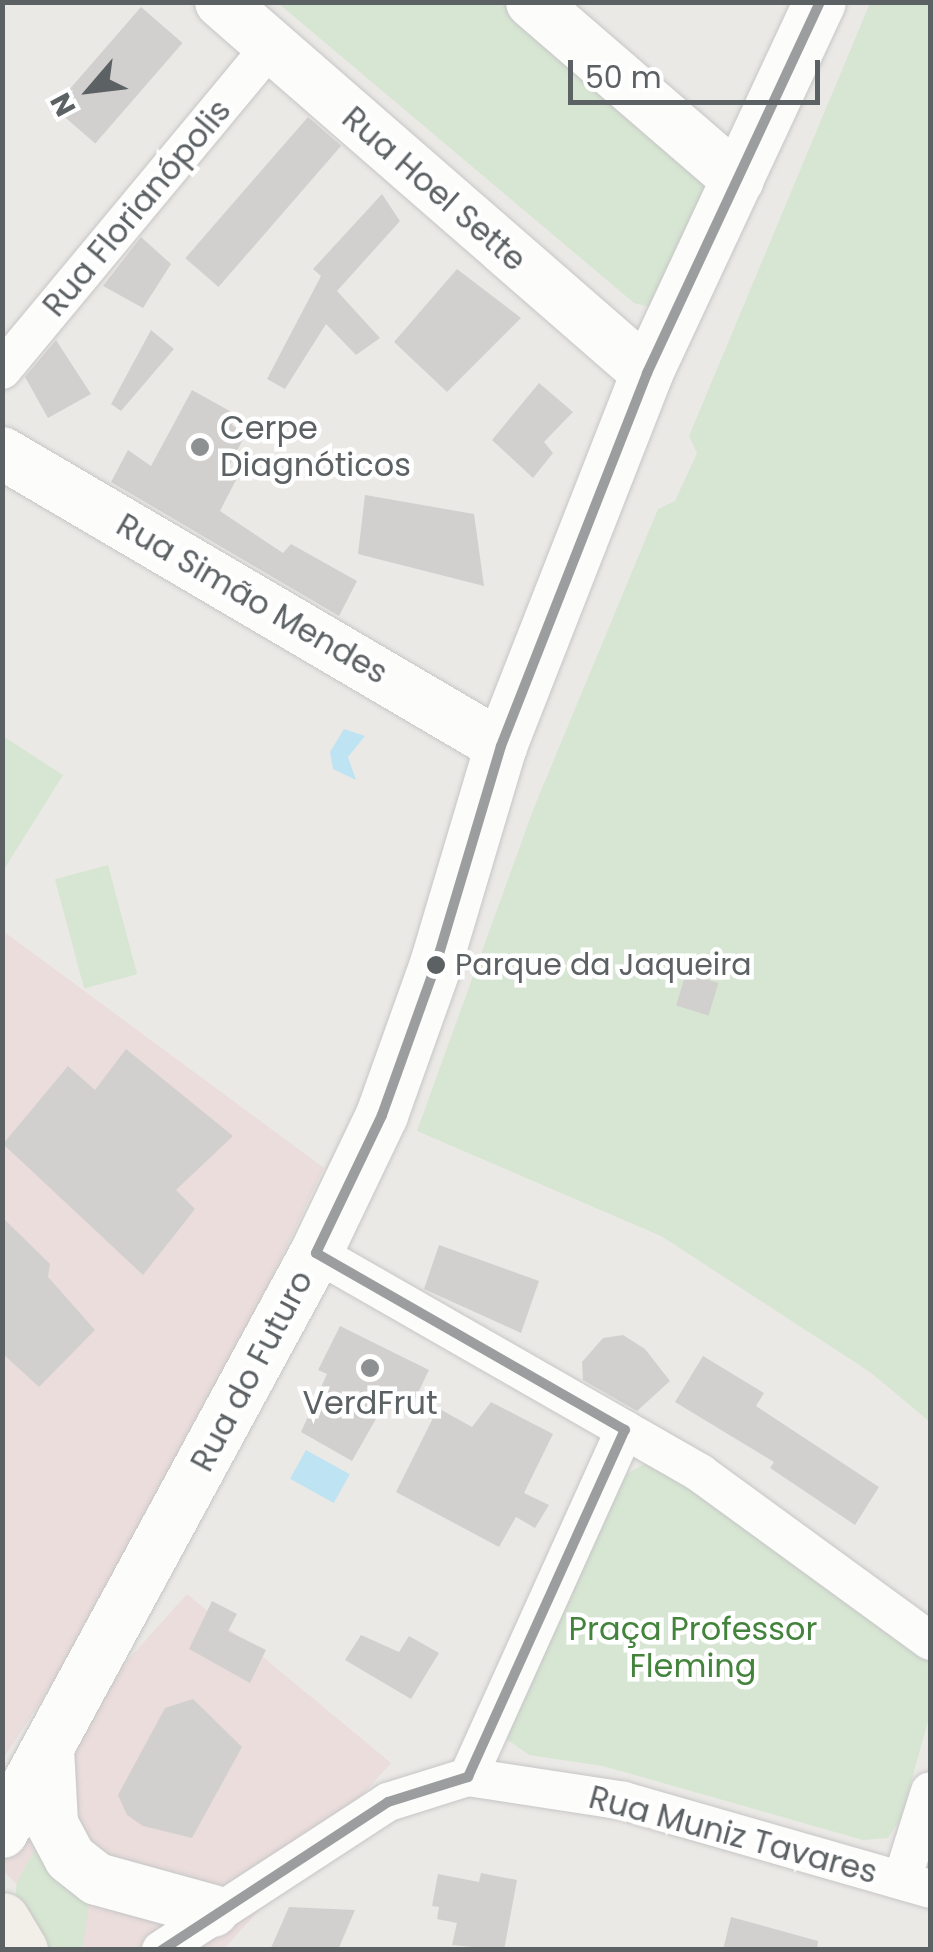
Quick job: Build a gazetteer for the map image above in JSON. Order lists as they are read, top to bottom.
{
  "streets": {
    "street": [
      "Rua Hoel Sette",
      "Rua Florianópolis",
      "Rua Simão Mendes",
      "Rua do Futuro",
      "Rua Muniz Tavares"
    ]
  },
  "crossings": [
    ["Rua Hoel Sette", "Rua Florianópolis"],
    ["Rua Hoel Sette", "Rua do Futuro"],
    ["Rua Simão Mendes", "Rua do Futuro"]
  ],
  "parks": ["Praça Professor Fleming"],
  "places": ["Cerpe Diagnóticos", "Parque da Jaqueira", "VerdFrut"],
  "scale_bar": "50 m",
  "north": "bottom left"
}
